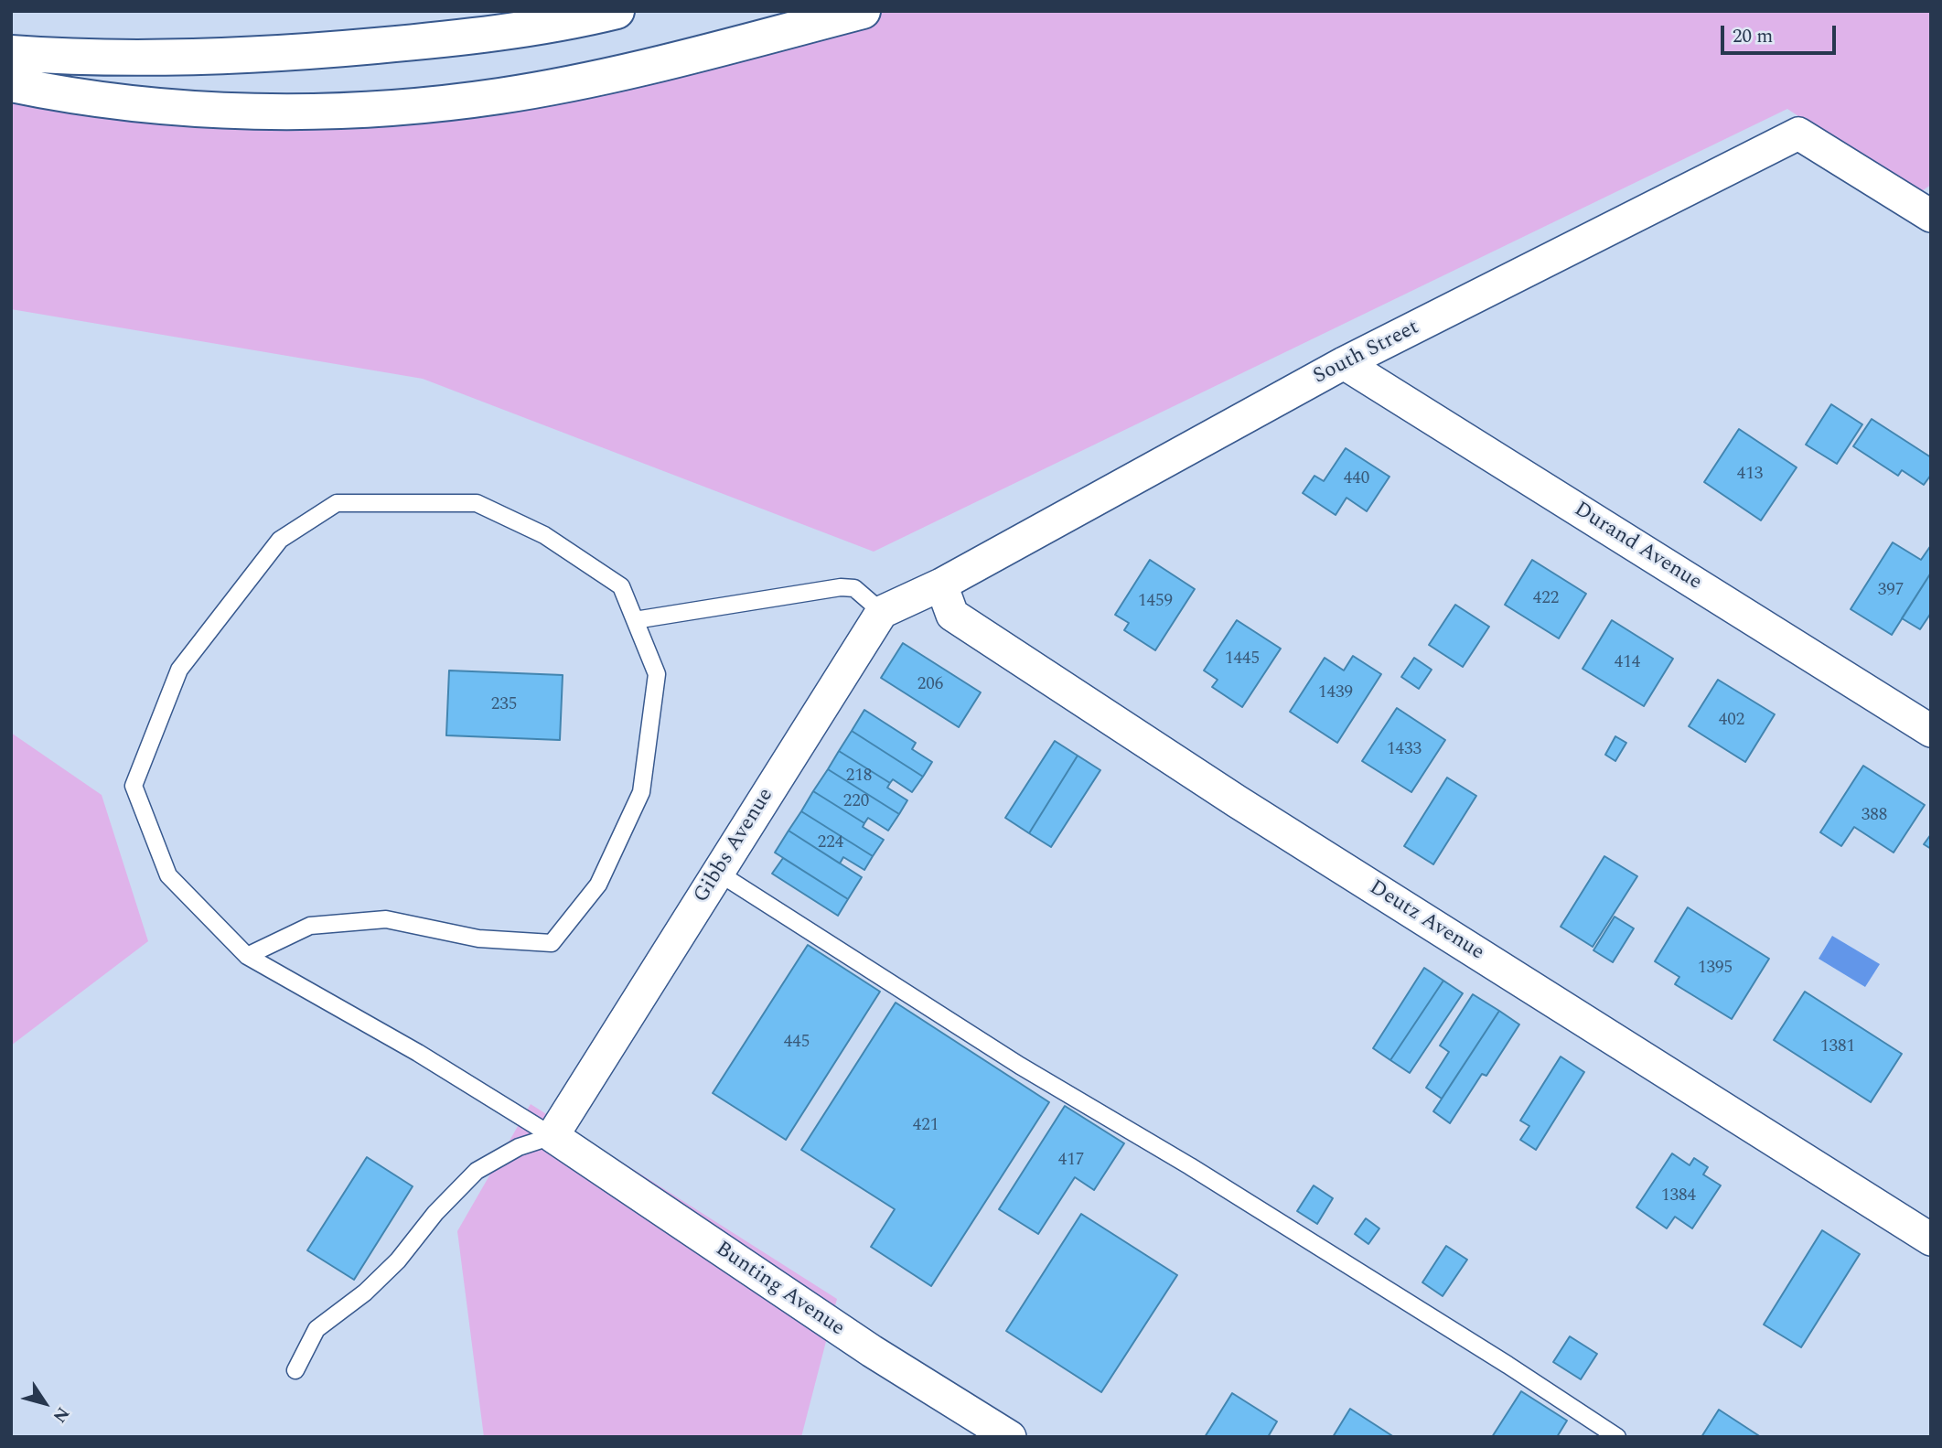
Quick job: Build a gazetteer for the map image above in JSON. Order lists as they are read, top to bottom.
{
  "streets": {
    "street": [
      "South Street",
      "Durand Avenue",
      "Gibbs Avenue",
      "Deutz Avenue",
      "Bunting Avenue"
    ]
  },
  "crossings": [
    ["South Street", "Durand Avenue"],
    ["South Street", "Deutz Avenue"],
    ["Gibbs Avenue", "Bunting Avenue"]
  ],
  "house_numbers": [
    "413",
    "440",
    "397",
    "422",
    "1459",
    "1445",
    "414",
    "206",
    "1439",
    "235",
    "402",
    "1433",
    "218",
    "220",
    "388",
    "224",
    "1395",
    "445",
    "1381",
    "421",
    "417",
    "1384"
  ],
  "scale_bar": "20 m",
  "north": "bottom right"
}
